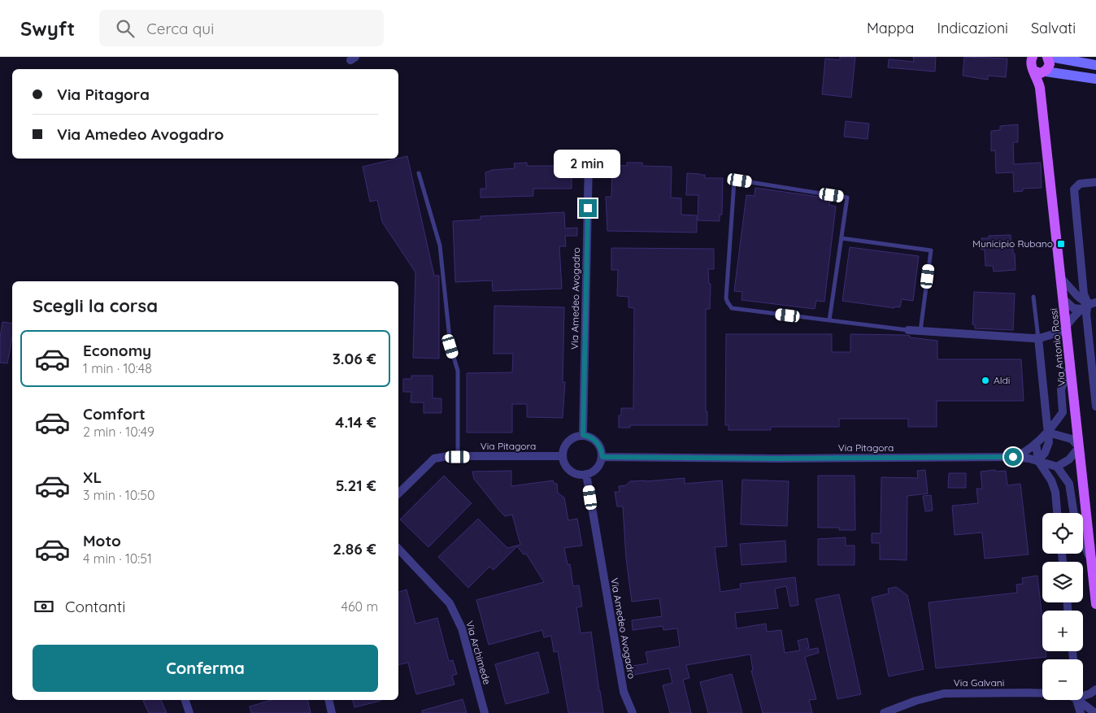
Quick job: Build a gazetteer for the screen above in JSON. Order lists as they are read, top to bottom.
{
  "streets": {
    "main road": ["Via Antonio Rossi"],
    "street": [
      "Via Amedeo Avogadro",
      "Via Pitagora",
      "Via Archimede",
      "Via Galvani"
    ]
  },
  "crossings": [
    ["Via Amedeo Avogadro", "Via Pitagora"]
  ],
  "places": {
    "transit": ["Municipio Rubano"],
    "other": ["Aldi"]
  },
  "page": {
    "header": "Swyft",
    "search": "Cerca qui",
    "nav": ["Mappa", "Indicazioni", "Salvati"],
    "banner": ["Via Pitagora", "Via Amedeo Avogadro"],
    "bubble": "2 min",
    "heading": "Scegli la corsa",
    "list": [
      {
        "name": "Economy",
        "note": "1 min · 10:48",
        "value": "3.06 €"
      },
      {
        "name": "Comfort",
        "note": "2 min · 10:49",
        "value": "4.14 €"
      },
      {
        "name": "XL",
        "note": "3 min · 10:50",
        "value": "5.21 €"
      },
      {
        "name": "Moto",
        "note": "4 min · 10:51",
        "value": "2.86 €"
      }
    ],
    "map_buttons": ["+", "−"],
    "pay": ["Contanti", "460 m"],
    "buttons": "Conferma"
  }
}
